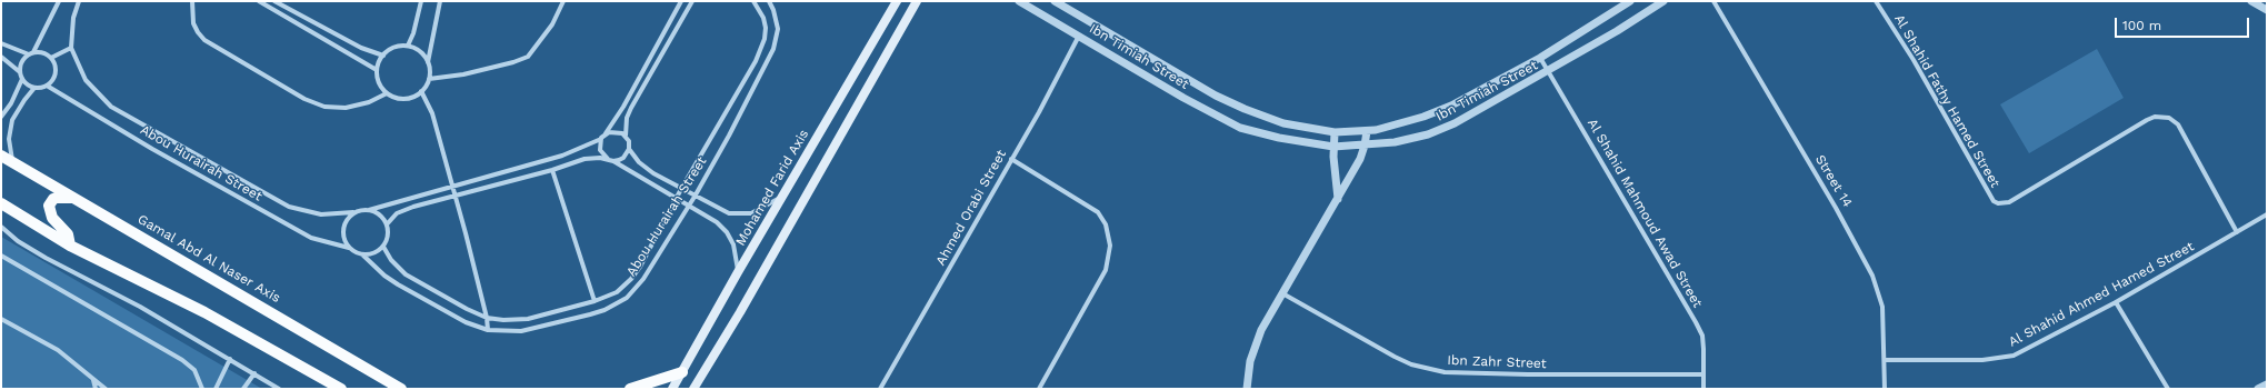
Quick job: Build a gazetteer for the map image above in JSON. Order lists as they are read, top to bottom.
{
  "streets": {
    "main road": ["Mohamed Farid Axis", "Gamal Abd Al Naser Axis"],
    "street": [
      "Ibn Timiah Street",
      "Al Shahid Fathy Hamed Street",
      "Abou Hurairah Street",
      "Street 14",
      "Ahmed Orabi Street",
      "Al Shahid Mahmoud Awad Street",
      "Al Shahid Ahmed Hamed Street",
      "Ibn Zahr Street"
    ]
  },
  "crossings": [
    ["Ibn Timiah Street", "Ahmed Orabi Street"],
    ["Ibn Timiah Street", "Al Shahid Mahmoud Awad Street"],
    ["Al Shahid Fathy Hamed Street", "Al Shahid Ahmed Hamed Street"],
    ["Street 14", "Al Shahid Ahmed Hamed Street"],
    ["Al Shahid Mahmoud Awad Street", "Ibn Zahr Street"]
  ],
  "scale_bar": "100 m"
}
